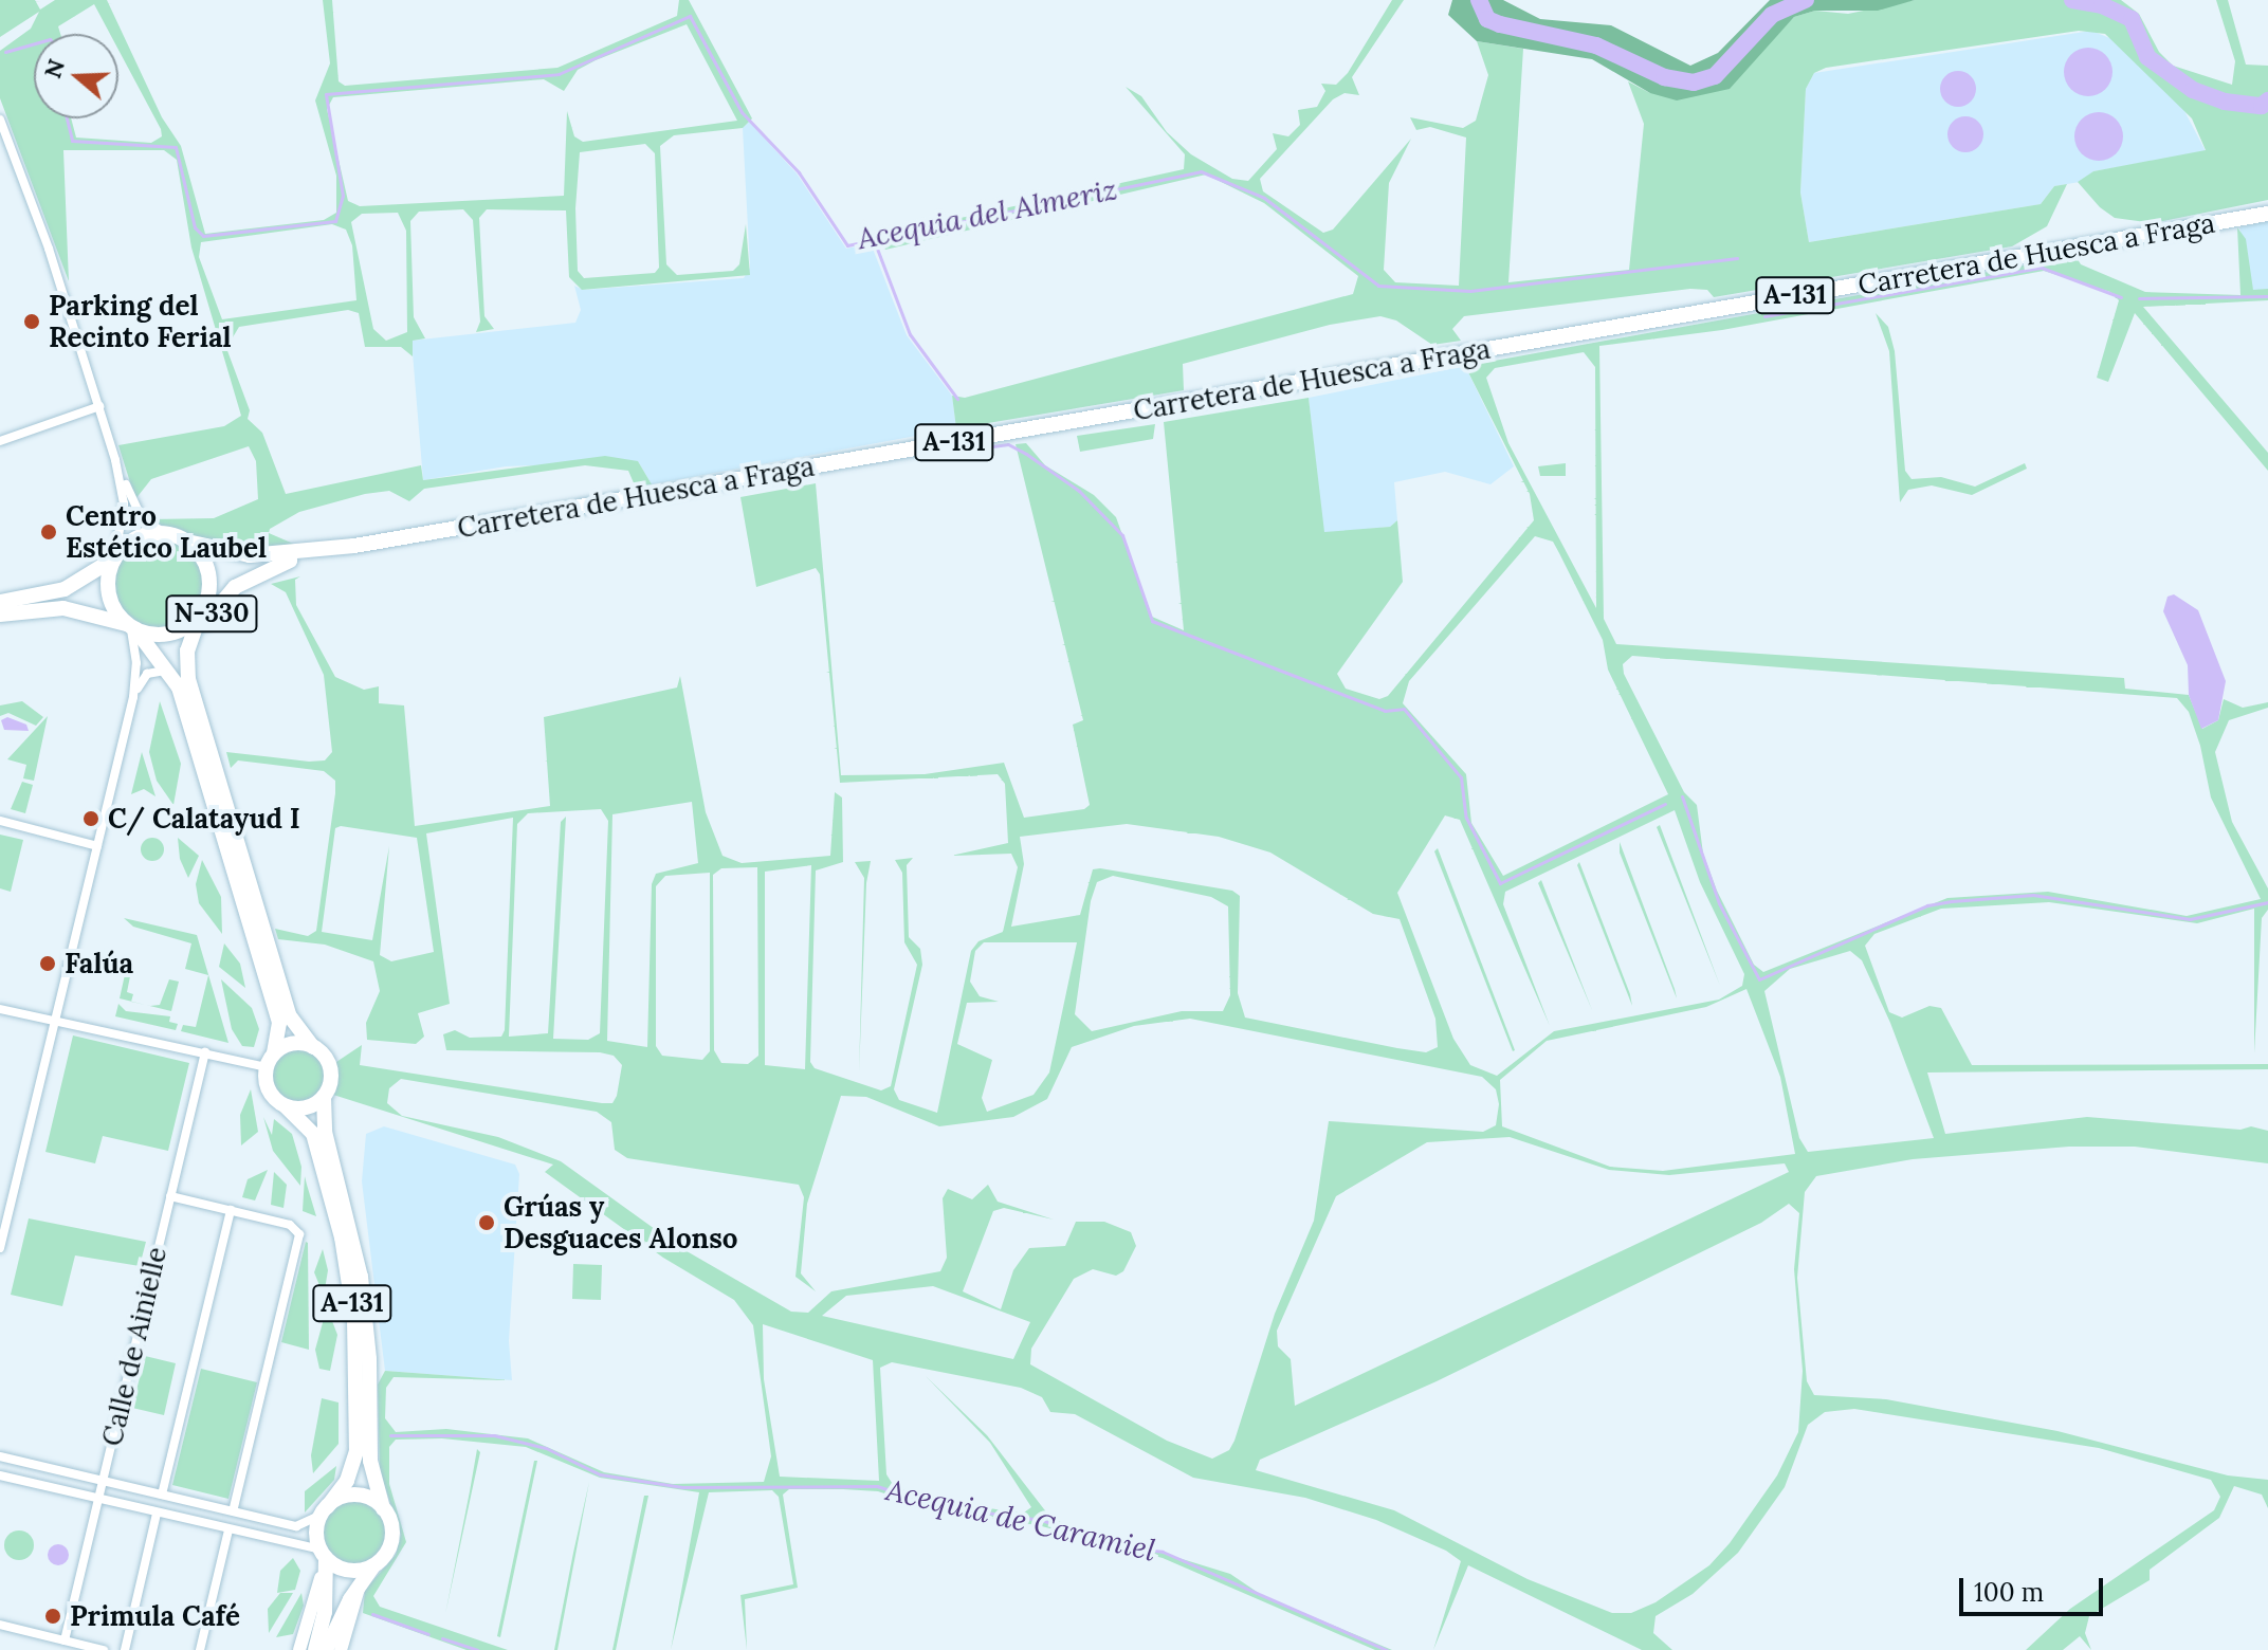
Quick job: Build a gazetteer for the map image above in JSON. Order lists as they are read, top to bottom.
{
  "streets": {
    "main road": ["Carretera de Huesca a Fraga", "A-131", "N-330"],
    "street": ["Calle de Ainielle"]
  },
  "crossings": [
    ["Carretera de Huesca a Fraga", "A-131"],
    ["Carretera de Huesca a Fraga", "N-330"],
    ["A-131", "N-330"]
  ],
  "water": ["Acequia del Almeriz", "Acequia de Caramiel"],
  "places": [
    "Parking del Recinto Ferial",
    "Centro Estético Laubel",
    "C/ Calatayud I",
    "Falúa",
    "Grúas y Desguaces Alonso",
    "Primula Café"
  ],
  "scale_bar": "100 m",
  "north": "left"
}
